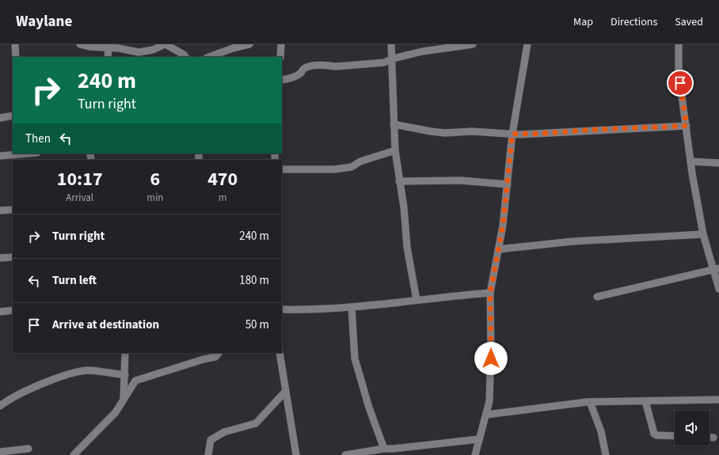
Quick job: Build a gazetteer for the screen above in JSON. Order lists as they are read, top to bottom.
{
  "page": {
    "header": "Waylane",
    "nav": ["Map", "Directions", "Saved"],
    "turn": ["240 m", "Turn right"],
    "then": "Then",
    "eta": [
      "10:17",
      "Arrival",
      "6",
      "min",
      "470",
      "m"
    ],
    "list": [
      {
        "name": "Turn right",
        "value": "240 m"
      },
      {
        "name": "Turn left",
        "value": "180 m"
      },
      {
        "name": "Arrive at destination",
        "value": "50 m"
      }
    ]
  }
}
